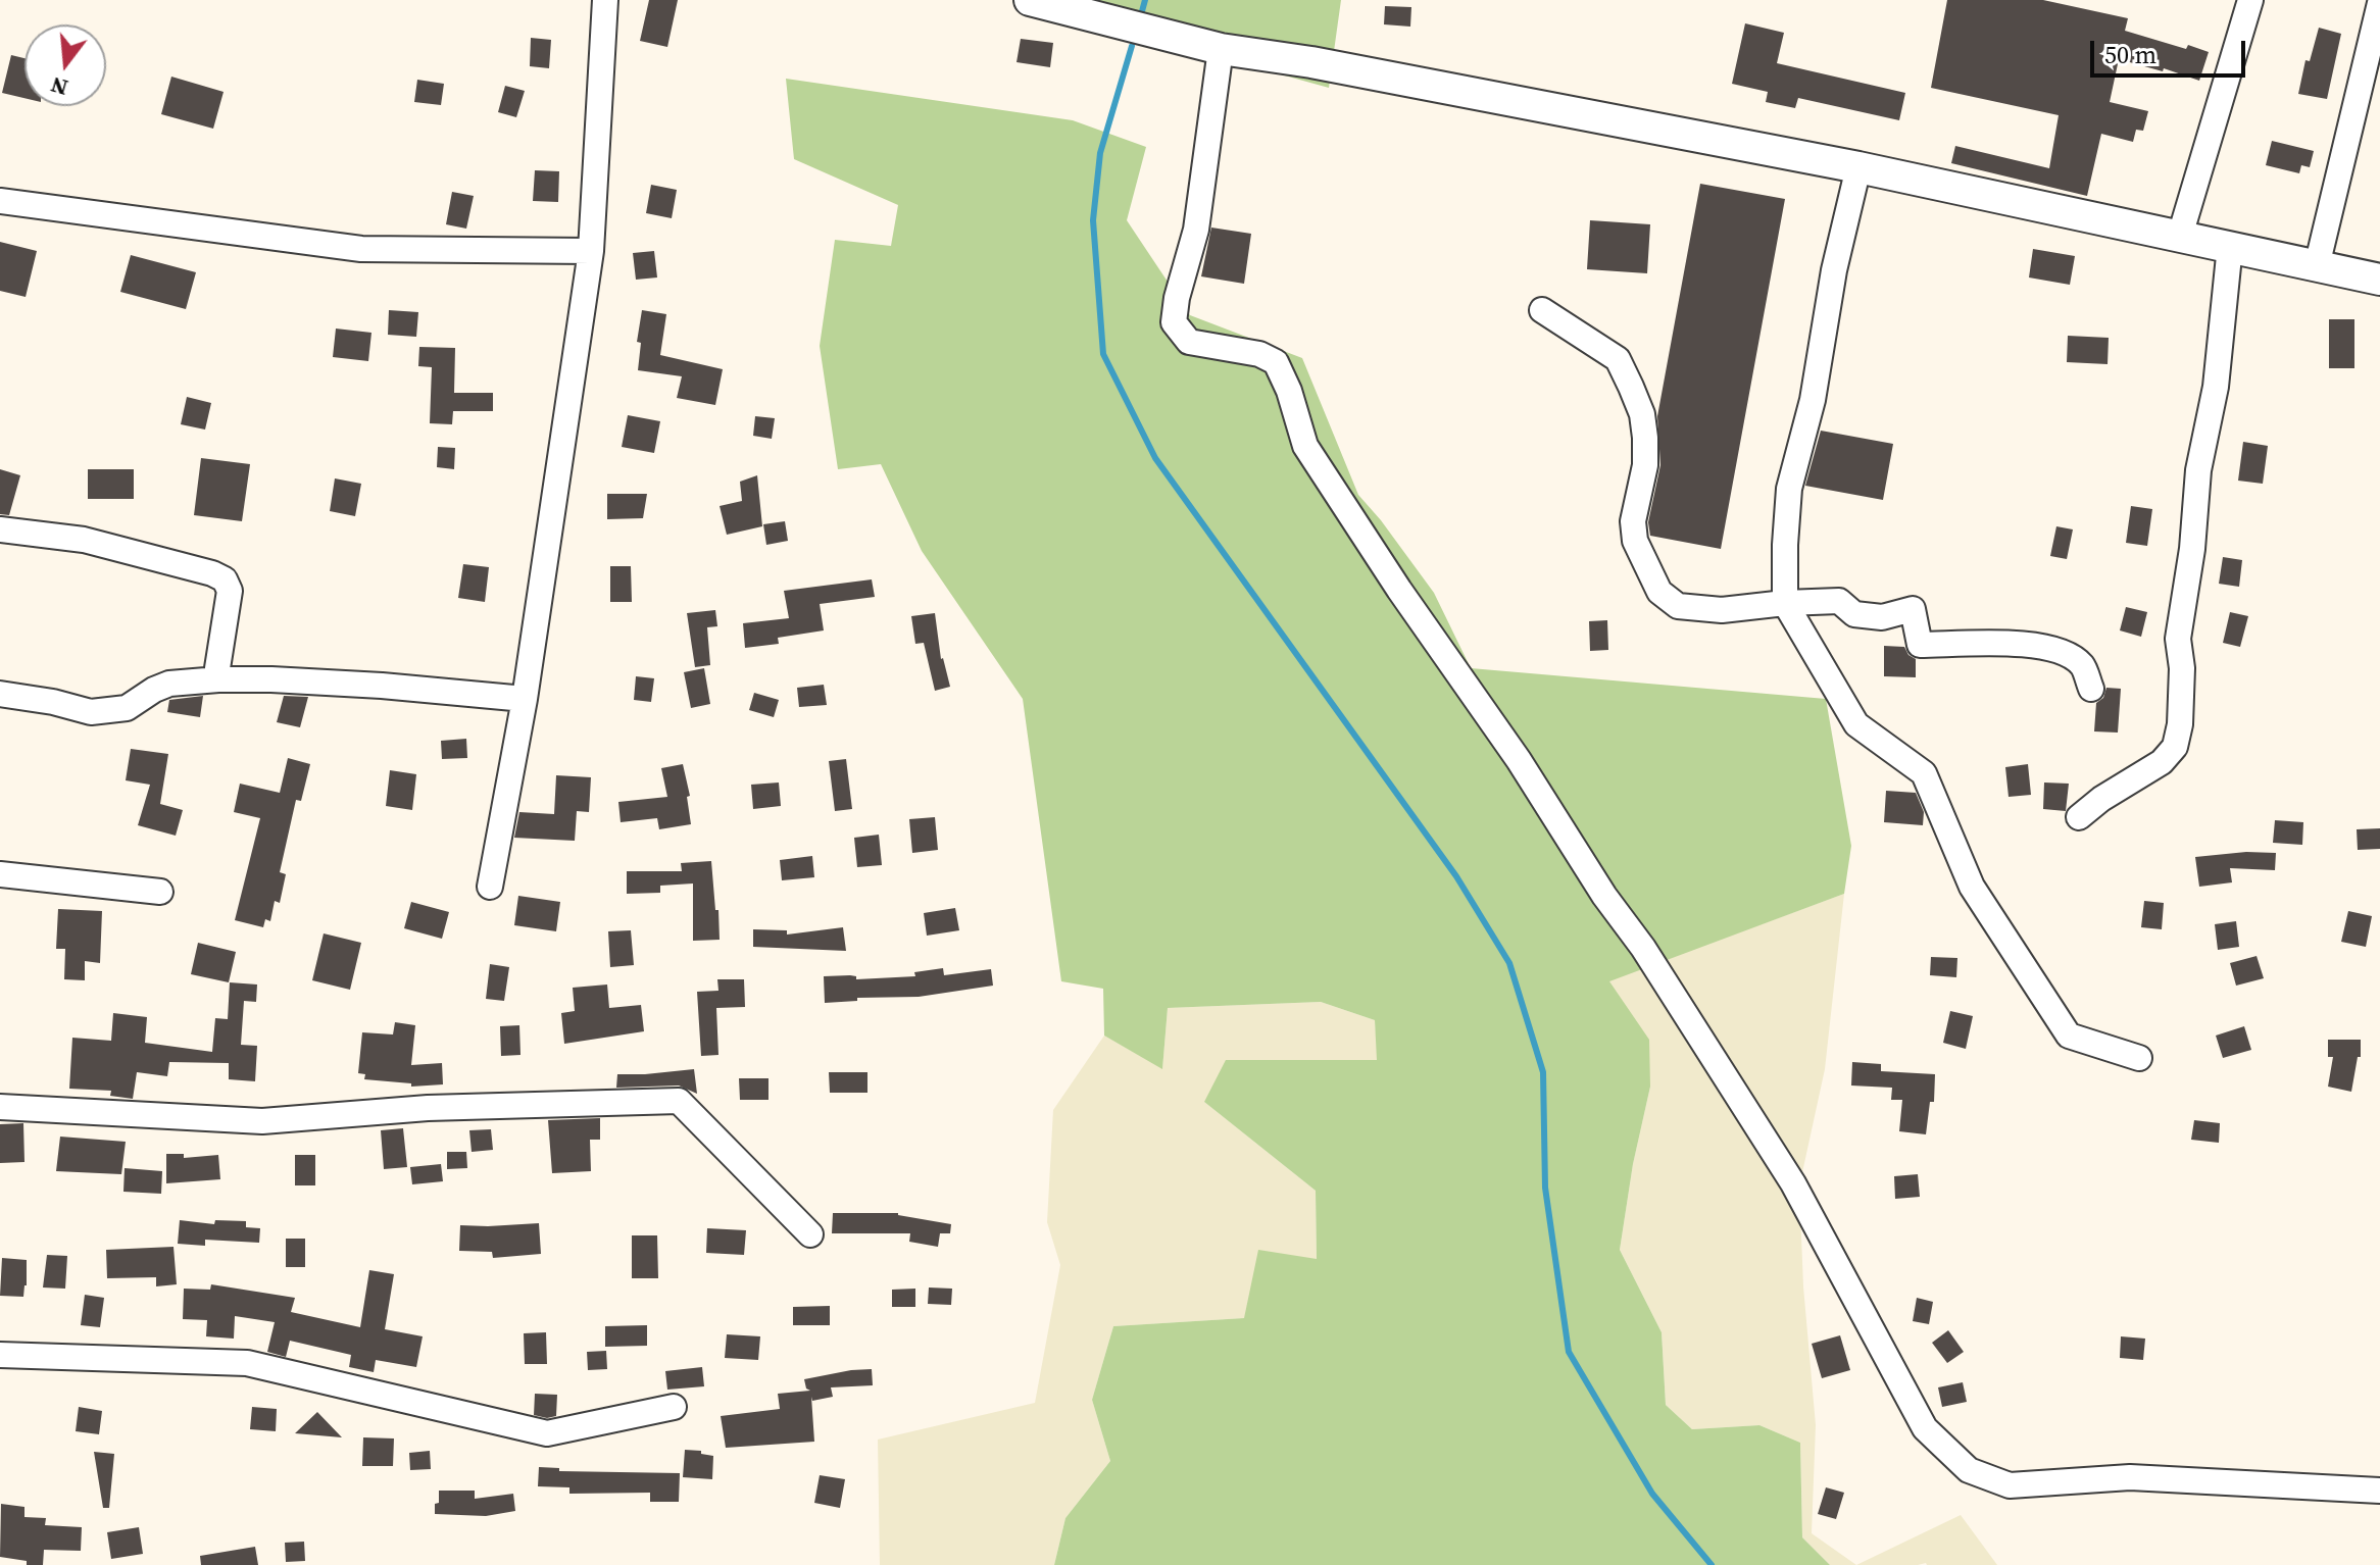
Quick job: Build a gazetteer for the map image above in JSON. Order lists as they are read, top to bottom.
{
  "scale_bar": "50 m",
  "north": "bottom"
}
